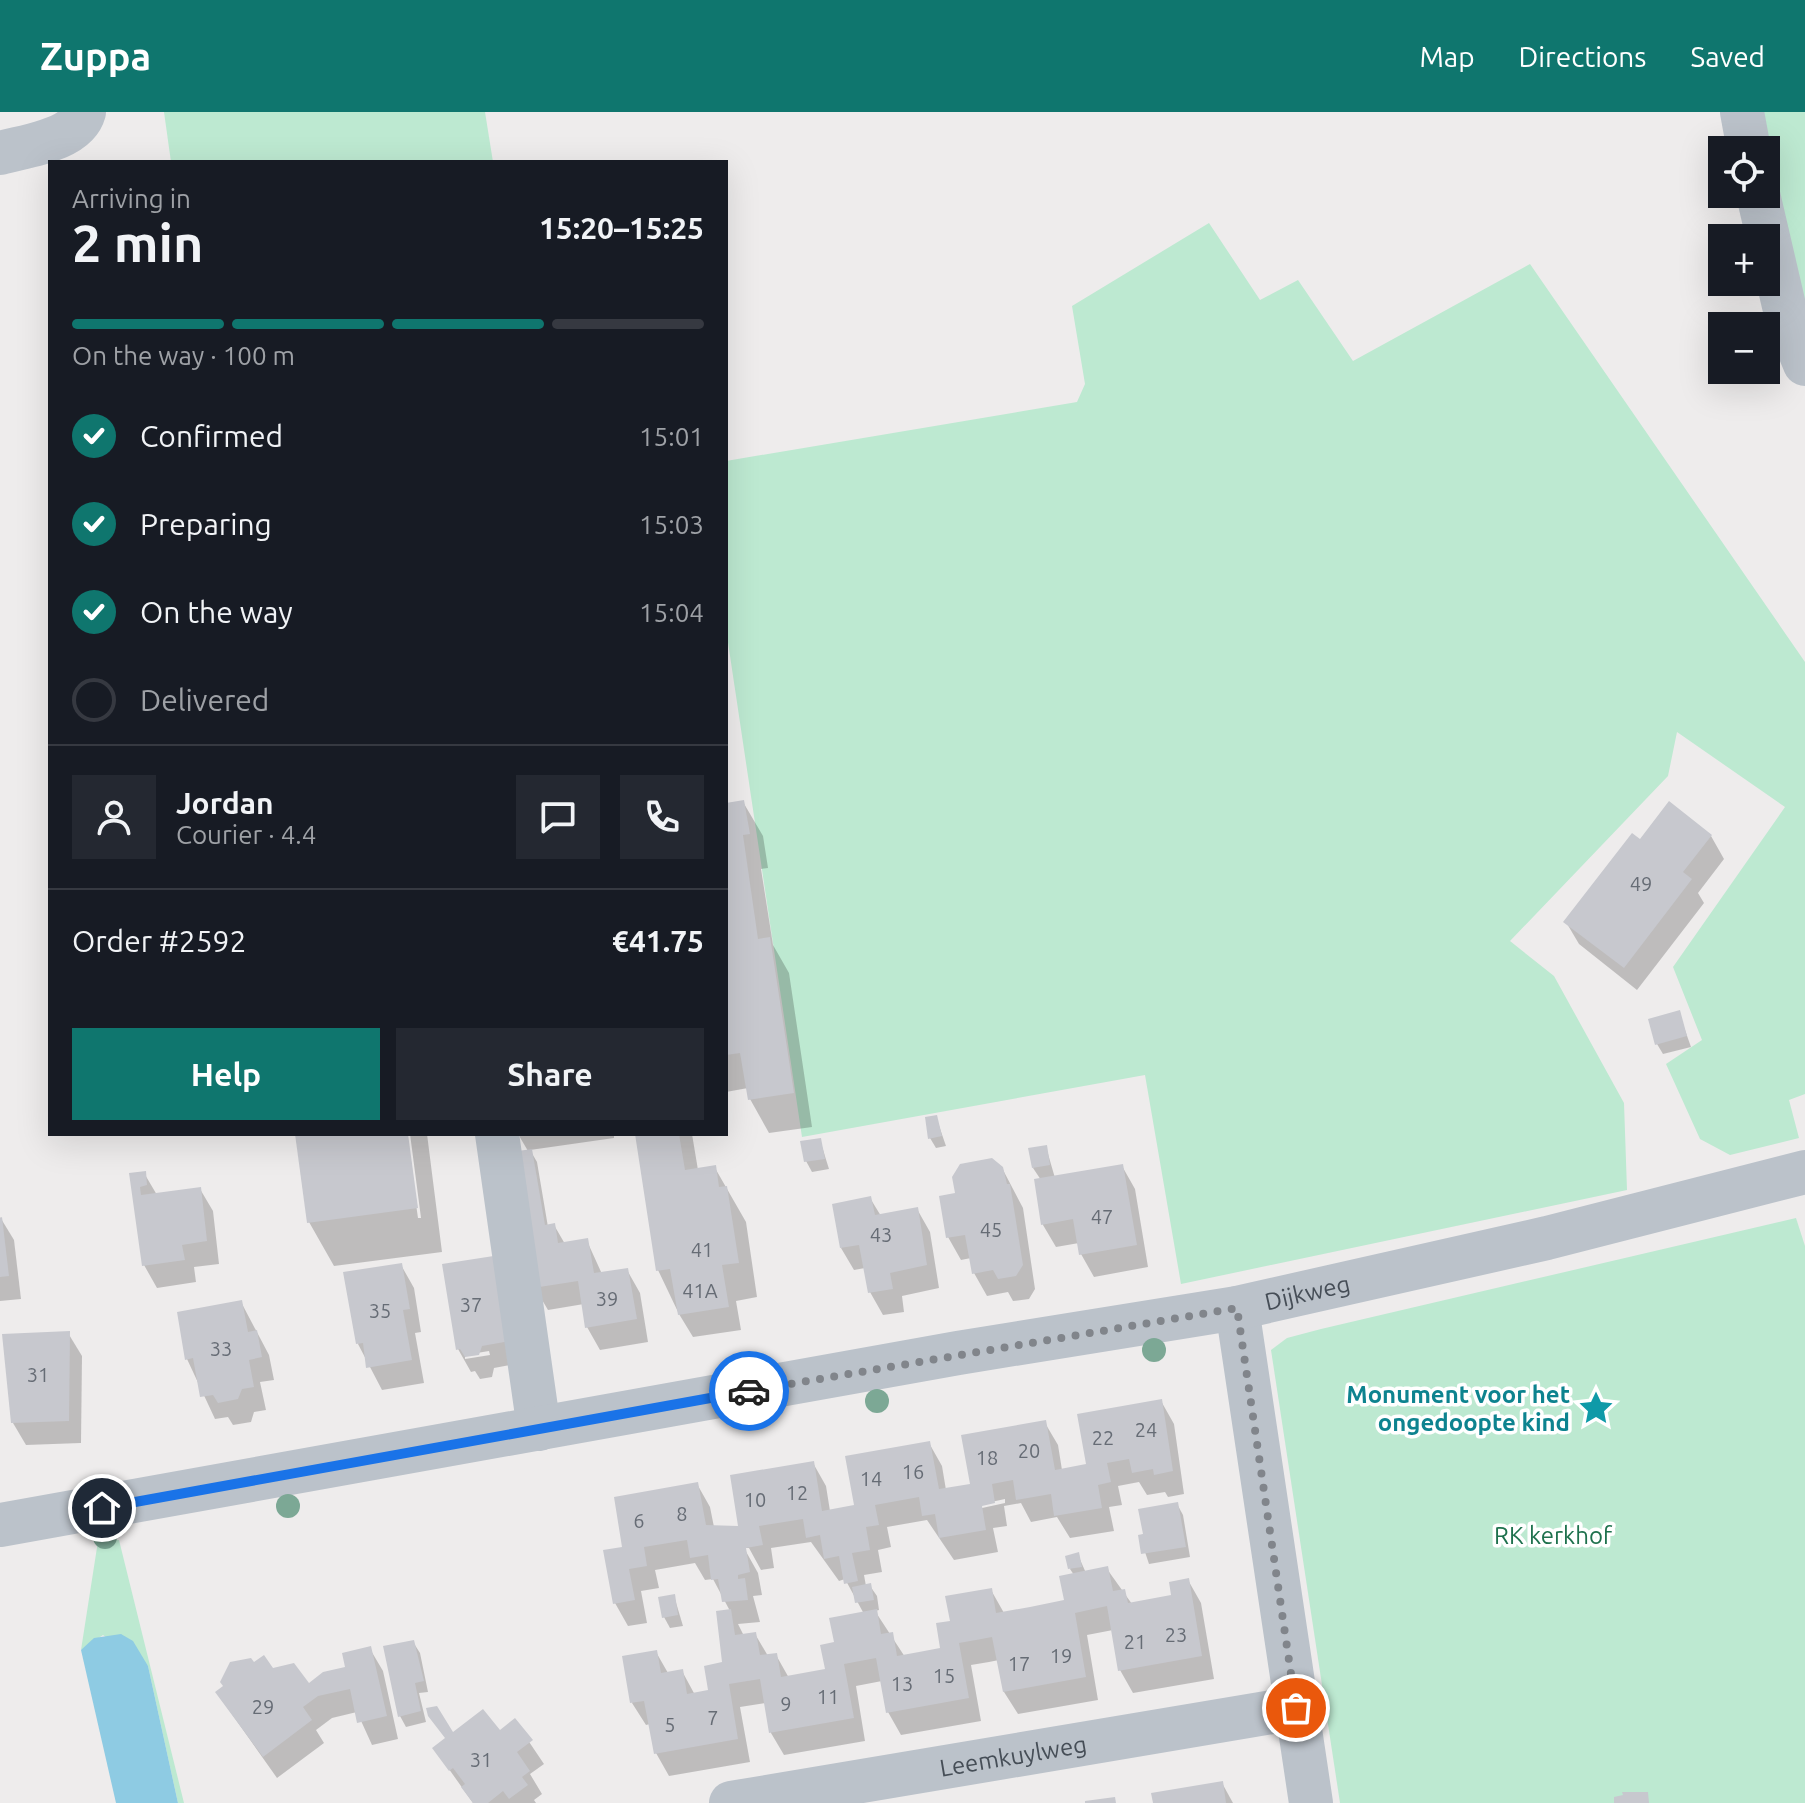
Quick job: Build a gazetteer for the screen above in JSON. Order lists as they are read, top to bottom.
{
  "streets": {
    "street": ["Dijkweg", "Leemkuylweg"]
  },
  "parks": ["RK kerkhof"],
  "places": {
    "place": ["Monument voor het ongedoopte kind"]
  },
  "house_numbers": [
    "49",
    "47",
    "45",
    "43",
    "41",
    "41A",
    "39",
    "37",
    "35",
    "33",
    "31",
    "24",
    "22",
    "20",
    "18",
    "16",
    "14",
    "12",
    "10",
    "8",
    "6",
    "23",
    "21",
    "19",
    "17",
    "15",
    "13",
    "11",
    "9",
    "29",
    "7",
    "5",
    "31"
  ],
  "page": {
    "header": "Zuppa",
    "nav": ["Map", "Directions", "Saved"],
    "map_buttons": ["+", "−"],
    "heading": ["2 min", "Arriving in", "15:20–15:25"],
    "panel": [
      "Jordan",
      "Courier · 4.4",
      "Order #2592",
      "€41.75"
    ],
    "bar": "On the way · 100 m",
    "list": [
      ["Confirmed", "15:01"],
      ["Preparing", "15:03"],
      ["On the way", "15:04"],
      "Delivered"
    ],
    "buttons": ["Help", "Share"]
  }
}
